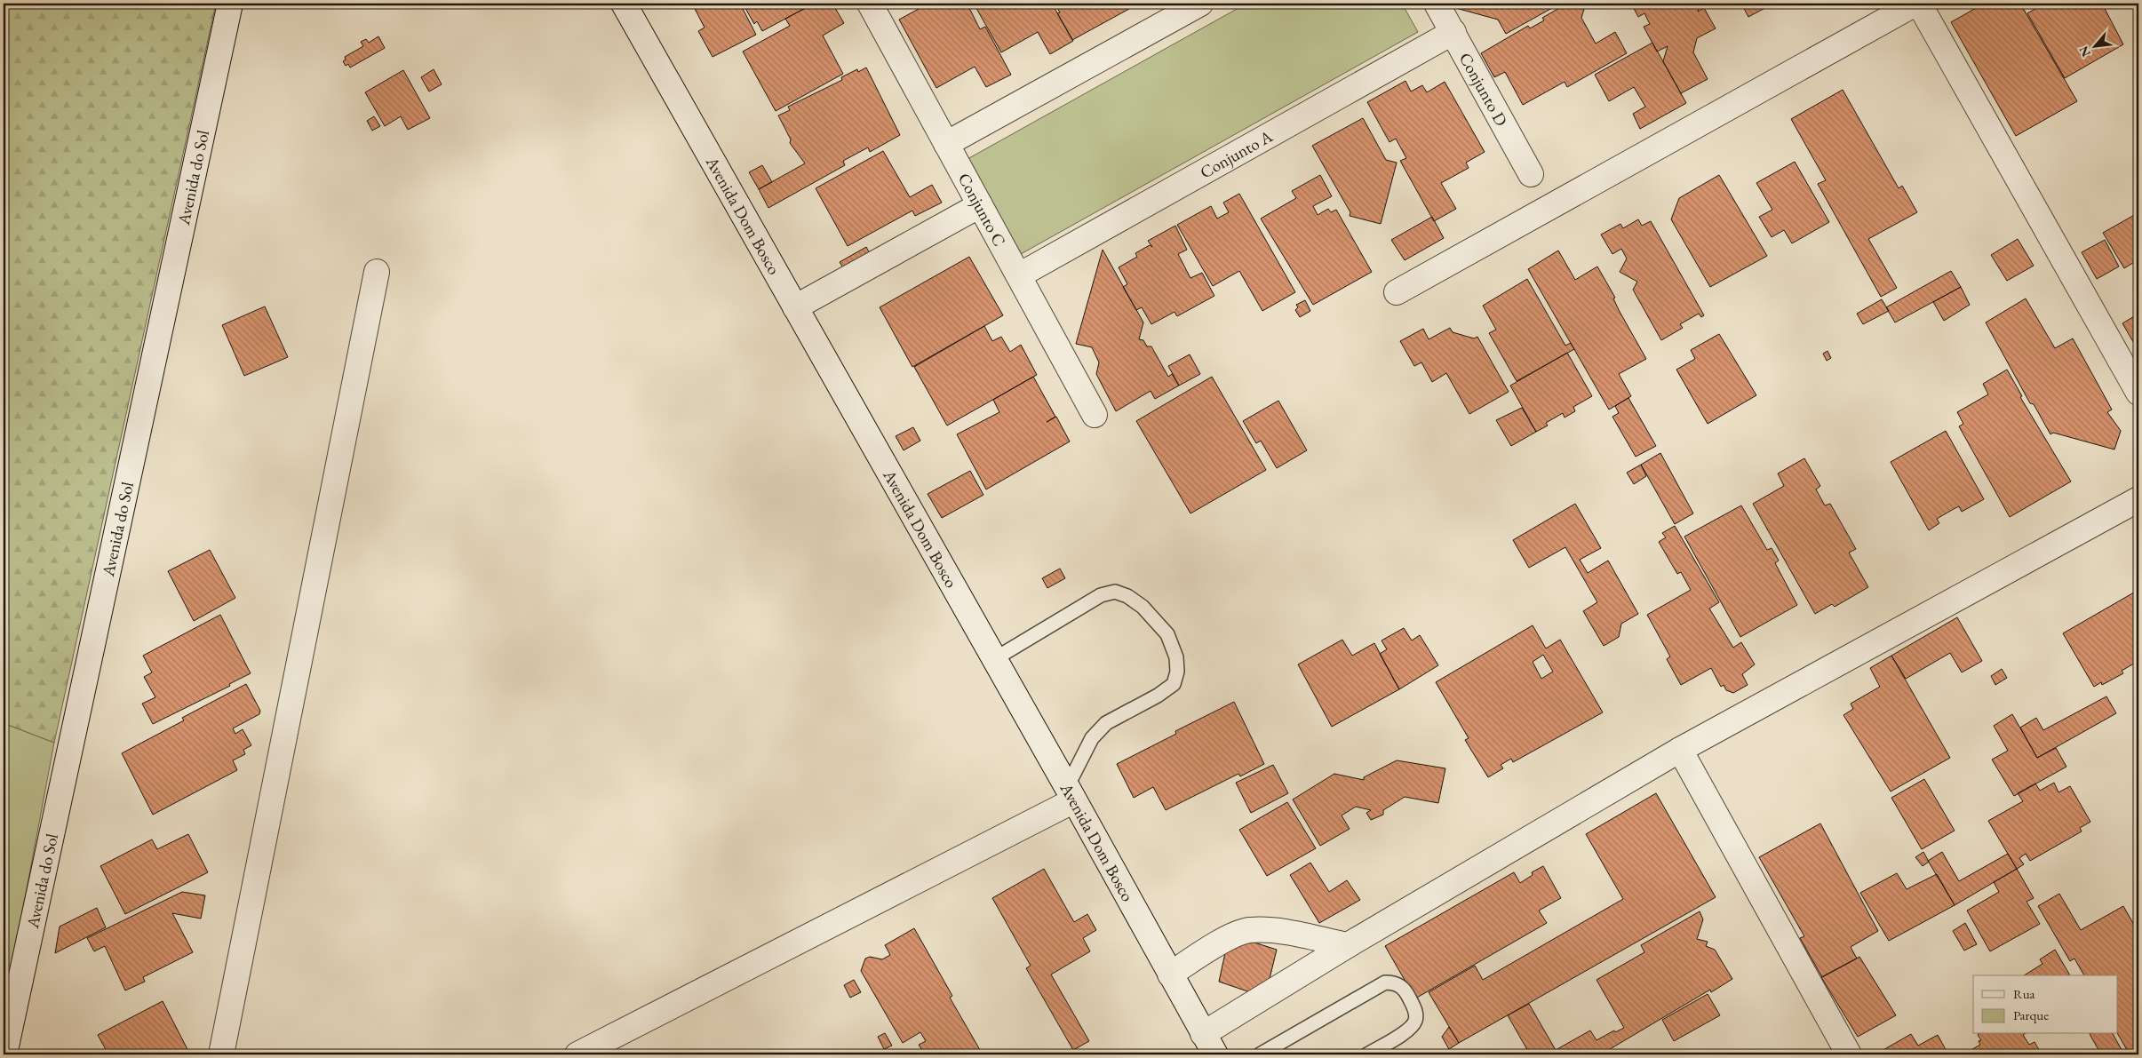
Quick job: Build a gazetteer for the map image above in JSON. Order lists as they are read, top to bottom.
{
  "streets": {
    "street": [
      "Conjunto D",
      "Conjunto A",
      "Avenida do Sol",
      "Conjunto C",
      "Avenida Dom Bosco"
    ]
  },
  "crossings": [
    ["Conjunto D", "Conjunto A"],
    ["Conjunto A", "Conjunto C"]
  ],
  "legend": ["Rua", "Parque"],
  "north": "bottom left"
}
